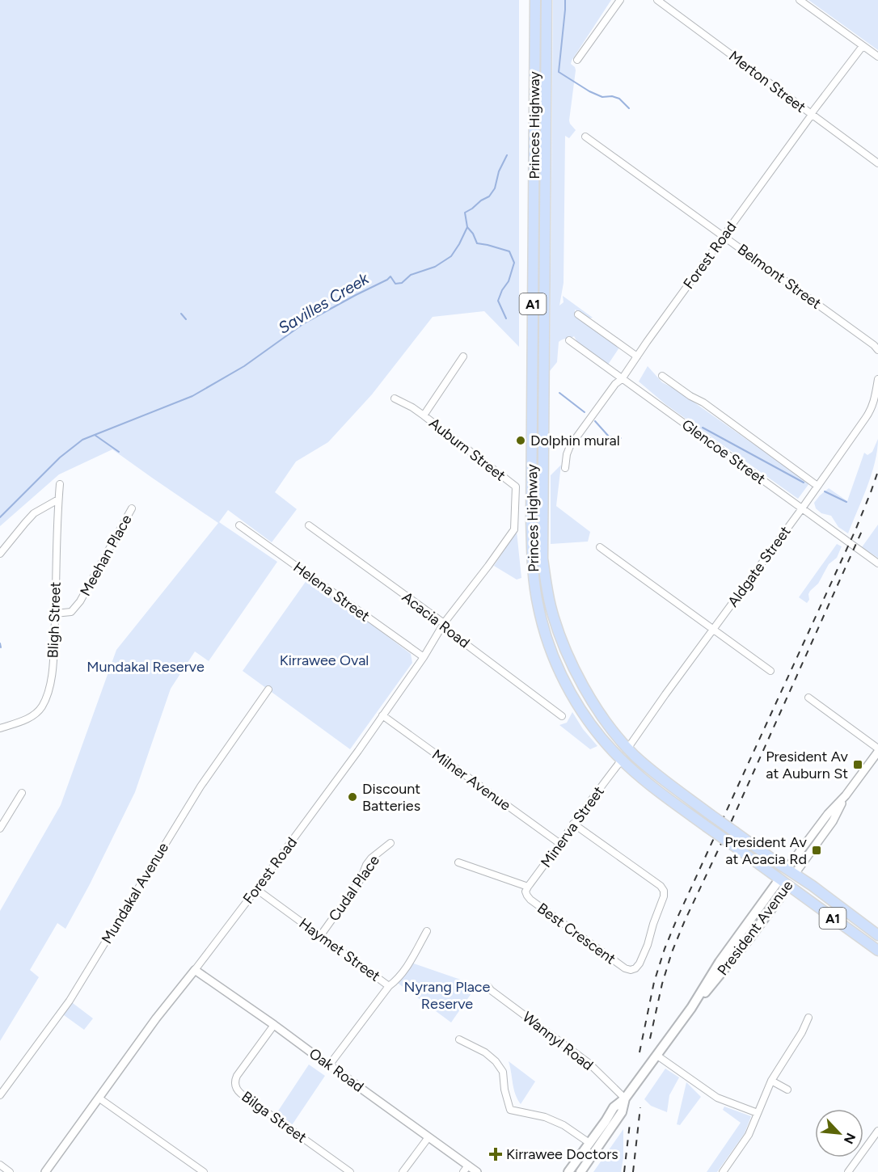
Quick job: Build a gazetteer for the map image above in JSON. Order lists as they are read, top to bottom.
{
  "streets": {
    "highway": ["Princes Highway", "A1", "President Avenue"],
    "street": [
      "Merton Street",
      "Forest Road",
      "Belmont Street",
      "Auburn Street",
      "Glencoe Street",
      "Meehan Place",
      "Aldgate Street",
      "Helena Street",
      "Bligh Street",
      "Acacia Road",
      "Milner Avenue",
      "Minerva Street",
      "Cudal Place",
      "Mundakal Avenue",
      "Best Crescent",
      "Haymet Street",
      "Wannyl Road",
      "Oak Road",
      "Bilga Street"
    ]
  },
  "crossings": [
    ["Merton Street", "Forest Road"],
    ["Princes Highway", "A1"],
    ["Princes Highway", "Aldgate Street"],
    ["Princes Highway", "Minerva Street"],
    ["Princes Highway", "President Avenue"],
    ["Forest Road", "Belmont Street"],
    ["Forest Road", "Auburn Street"],
    ["Forest Road", "Glencoe Street"],
    ["Forest Road", "Helena Street"],
    ["Forest Road", "Acacia Road"],
    ["Forest Road", "Milner Avenue"],
    ["Forest Road", "Haymet Street"],
    ["Forest Road", "Oak Road"],
    ["A1", "President Avenue"],
    ["Glencoe Street", "Aldgate Street"],
    ["Meehan Place", "Bligh Street"],
    ["Milner Avenue", "Minerva Street"],
    ["Minerva Street", "Best Crescent"],
    ["Cudal Place", "Haymet Street"],
    ["President Avenue", "Wannyl Road"],
    ["Haymet Street", "Oak Road"],
    ["Oak Road", "Bilga Street"]
  ],
  "water": ["Savilles Creek"],
  "parks": ["Kirrawee Oval", "Mundakal Reserve", "Nyrang Place Reserve"],
  "places": {
    "other": ["Dolphin mural", "Discount Batteries"],
    "transit": ["President Av at Auburn St", "President Av at Acacia Rd"],
    "health": ["Kirrawee Doctors"]
  },
  "north": "bottom right"
}
